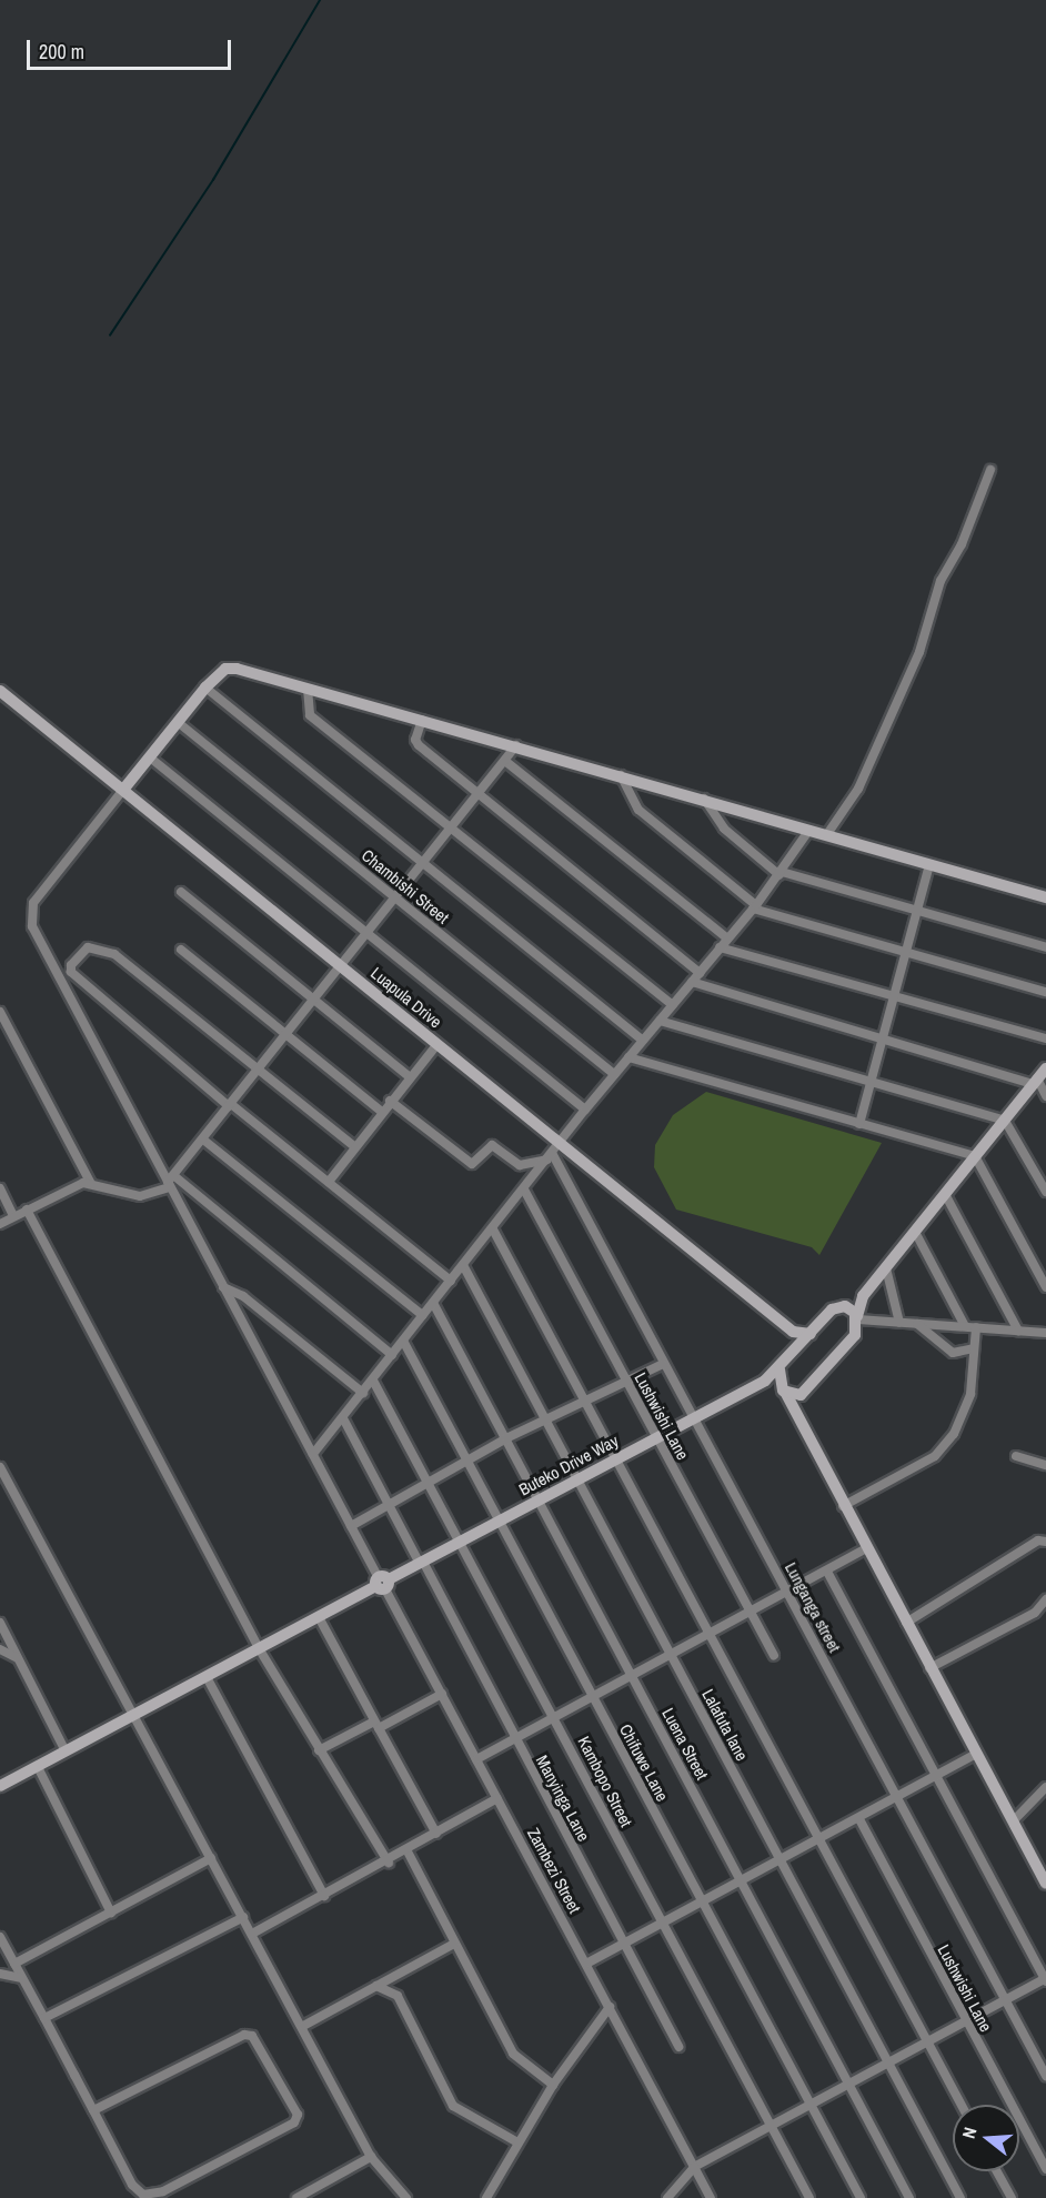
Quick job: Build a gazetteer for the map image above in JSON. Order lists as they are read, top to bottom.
{
  "streets": {
    "street": [
      "Chambishi Street",
      "Luapula Drive",
      "Lushwishi Lane",
      "Buteko Drive Way",
      "Lunganga street",
      "Lalafuta lane",
      "Luena Street",
      "Chifuwe Lane",
      "Kambopo Street",
      "Manyinga Lane",
      "Zambezi Street"
    ]
  },
  "crossings": [
    ["Luapula Drive", "Zambezi Street"],
    ["Lushwishi Lane", "Buteko Drive Way"],
    ["Buteko Drive Way", "Lunganga street"],
    ["Buteko Drive Way", "Lalafuta lane"],
    ["Buteko Drive Way", "Luena Street"],
    ["Buteko Drive Way", "Chifuwe Lane"],
    ["Buteko Drive Way", "Kambopo Street"],
    ["Buteko Drive Way", "Manyinga Lane"],
    ["Buteko Drive Way", "Zambezi Street"]
  ],
  "scale_bar": "200 m",
  "north": "left"
}
